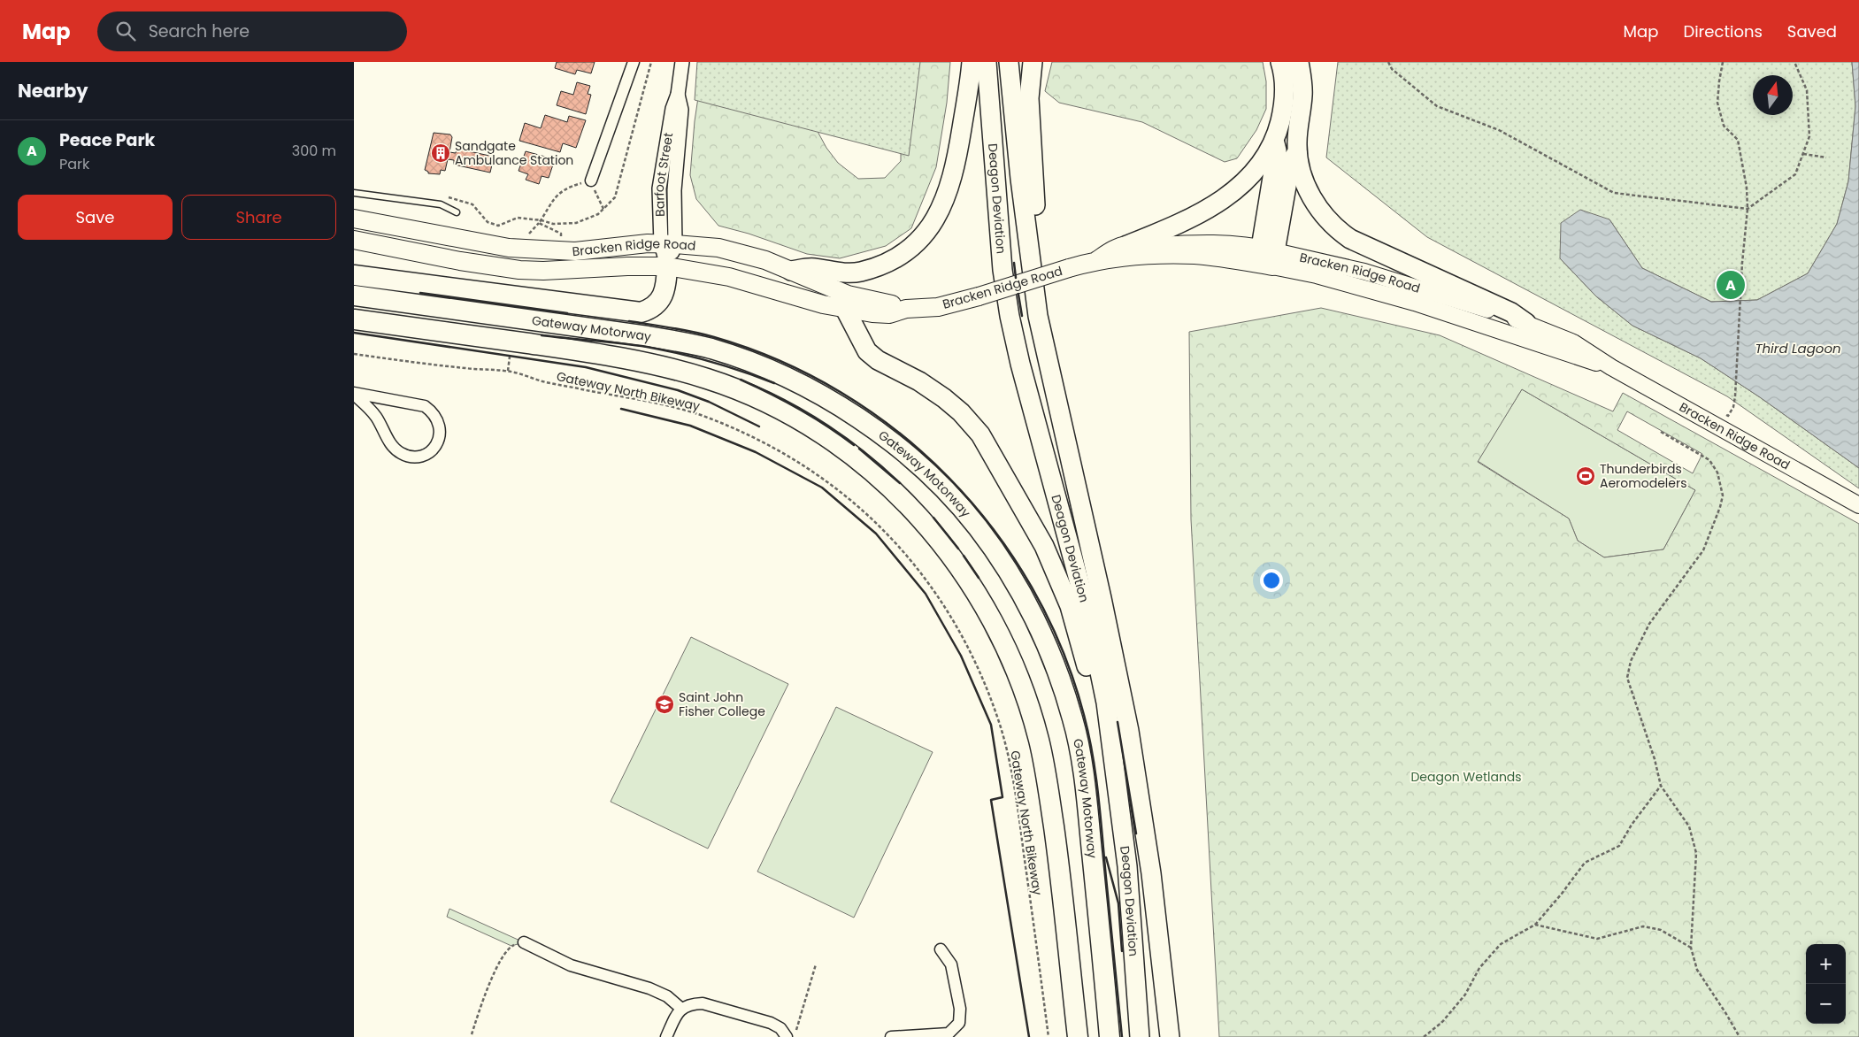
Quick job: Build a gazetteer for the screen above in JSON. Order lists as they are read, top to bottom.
{
  "streets": {
    "highway": ["Deagon Deviation", "Gateway Motorway"],
    "main road": ["Bracken Ridge Road"],
    "street": ["Barfoot Street"],
    "path": ["Gateway North Bikeway"]
  },
  "crossings": [
    ["Barfoot Street", "Bracken Ridge Road"]
  ],
  "water": ["Third Lagoon"],
  "parks": ["Deagon Wetlands"],
  "places": {
    "building": ["Sandgate Ambulance Station"],
    "sports": ["Thunderbirds Aeromodelers"],
    "school or university": ["Saint John Fisher College"]
  },
  "north": "top",
  "page": {
    "header": "Map",
    "search": "Search here",
    "nav": ["Map", "Directions", "Saved"],
    "heading": "Nearby",
    "list": [
      {
        "mark": "A",
        "name": "Peace Park",
        "note": "Park",
        "value": "300 m"
      }
    ],
    "buttons": ["Save", "Share"],
    "pins": "A",
    "map_buttons": ["+", "−"]
  }
}
